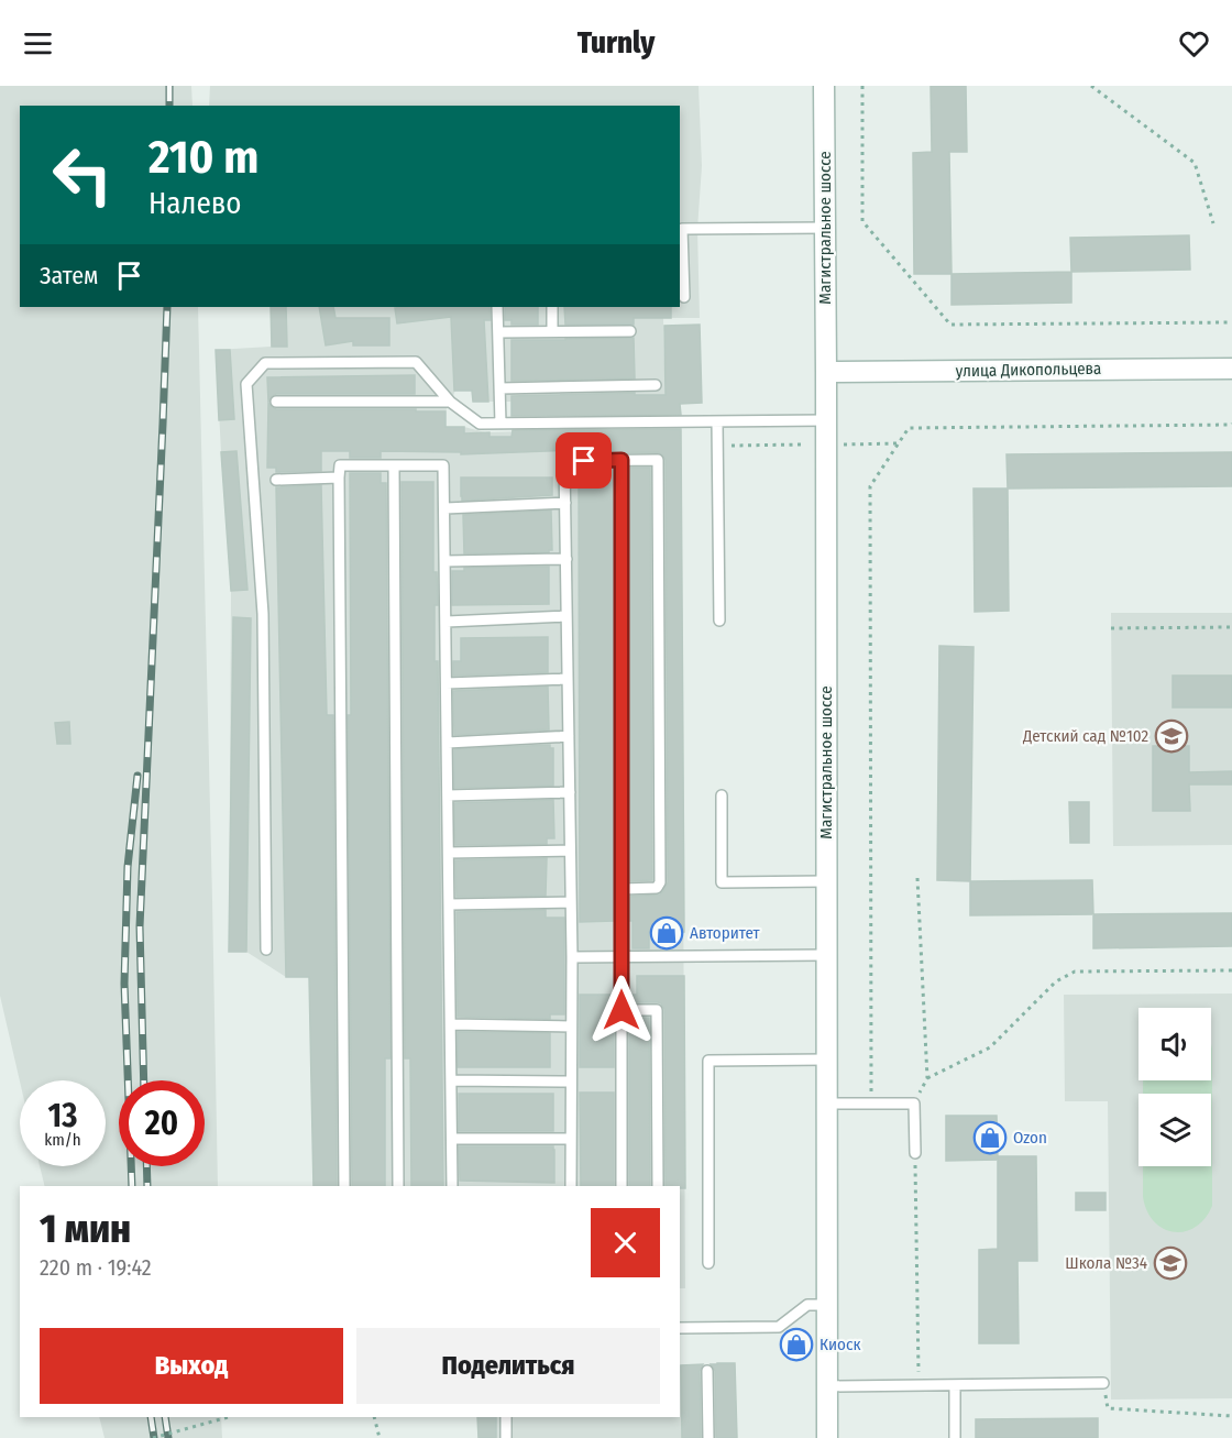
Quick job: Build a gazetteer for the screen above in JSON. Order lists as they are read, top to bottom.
{
  "streets": {
    "main road": ["Магистральное шоссе", "улица Дикопольцева"]
  },
  "crossings": [
    ["Магистральное шоссе", "улица Дикопольцева"]
  ],
  "places": {
    "school or university": ["Детский сад №102", "Школа №34"],
    "shop": ["Авторитет", "Ozon", "Киоск"]
  },
  "page": {
    "header": "Turnly",
    "turn": ["210 m", "Налево"],
    "then": "Затем",
    "speed": "13 km/h",
    "limit": "20",
    "heading": ["1 мин", "220 m · 19:42"],
    "buttons": ["Выход", "Поделиться"]
  }
}
